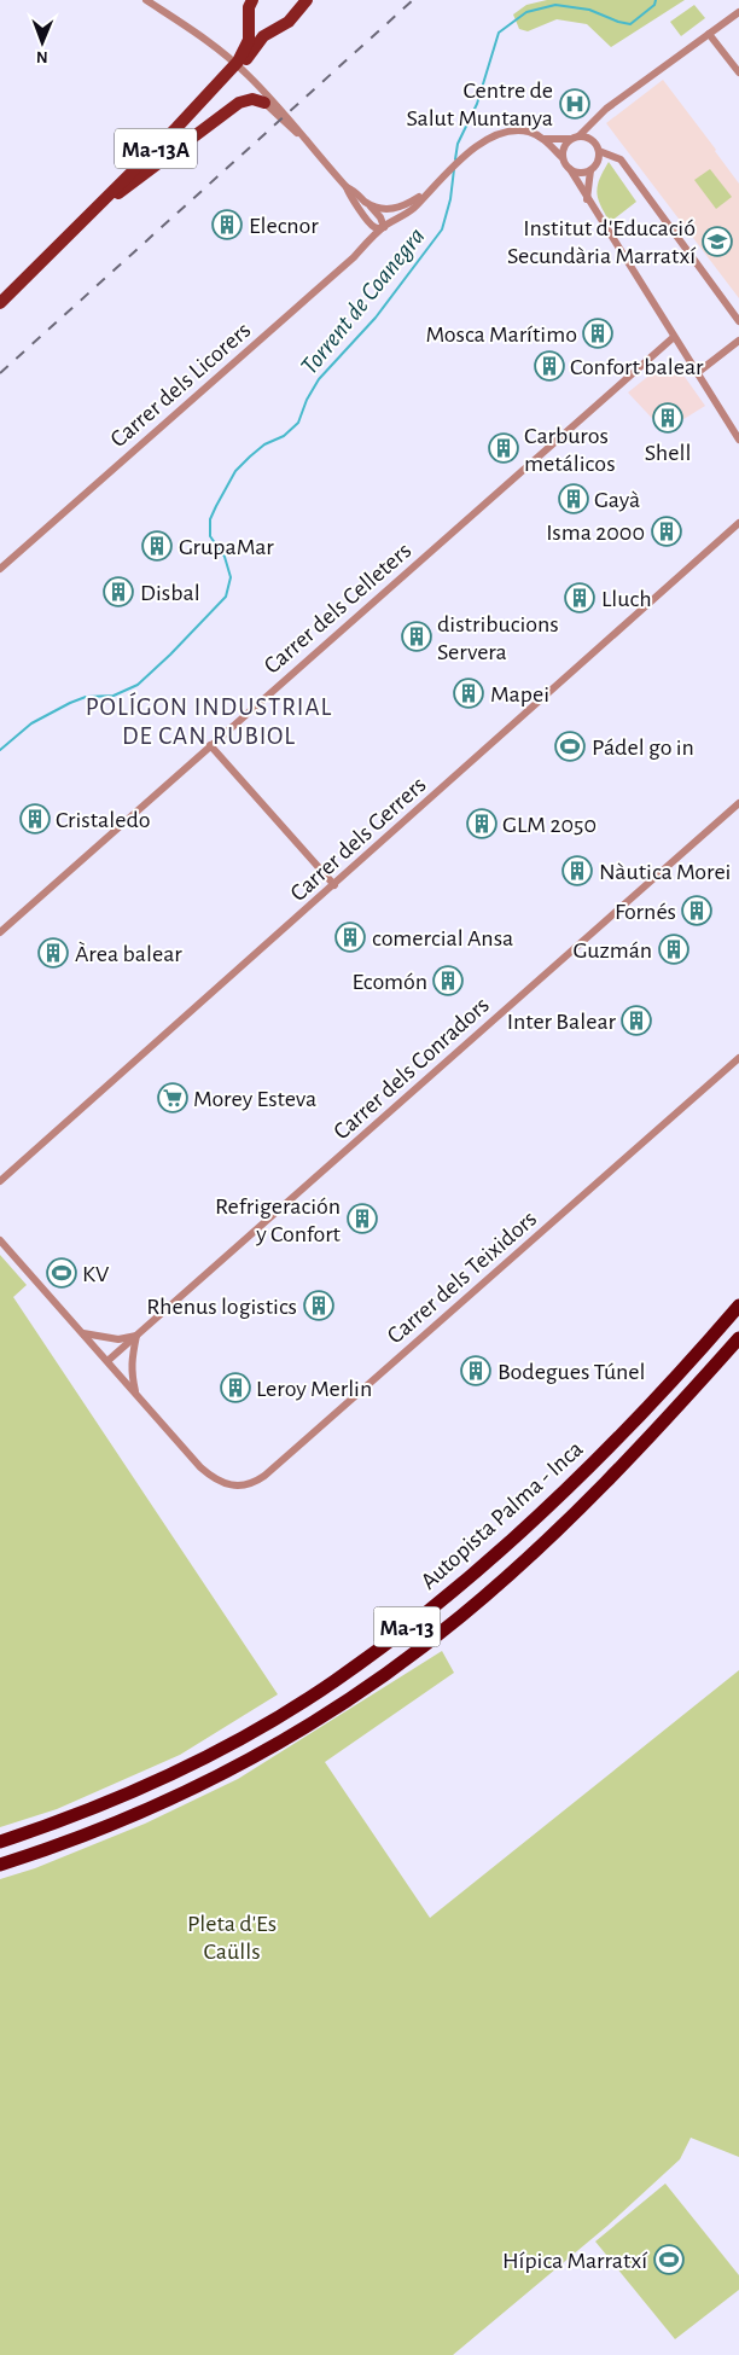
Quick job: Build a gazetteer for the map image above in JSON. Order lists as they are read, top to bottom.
{
  "streets": {
    "highway": ["Autopista Palma - Inca", "Ma-13"],
    "main road": ["Ma-13A"],
    "street": [
      "Carrer dels Licorers",
      "Carrer dels Celleters",
      "Carrer dels Gerrers",
      "Carrer dels Conradors",
      "Carrer dels Teixidors"
    ]
  },
  "crossings": [
    ["Carrer dels Conradors", "Carrer dels Teixidors"]
  ],
  "districts": ["POLÍGON INDUSTRIAL DE CAN RUBIOL"],
  "water": ["Torrent de Coanegra"],
  "parks": ["Pleta d'Es Caülls"],
  "places": {
    "hospital": ["Centre de Salut Muntanya"],
    "building": [
      "Elecnor",
      "Mosca Marítimo",
      "Confort balear",
      "Shell",
      "Carburos metálicos",
      "Gayà",
      "Isma 2000",
      "GrupaMar",
      "Disbal",
      "Lluch",
      "distribucions Servera",
      "Mapei",
      "Cristaledo",
      "GLM 2050",
      "Nàutica Morei",
      "Fornés",
      "comercial Ansa",
      "Guzmán",
      "Àrea balear",
      "Ecomón",
      "Inter Balear",
      "Refrigeración y Confort",
      "Rhenus logistics",
      "Bodegues Túnel",
      "Leroy Merlin"
    ],
    "school or university": ["Institut d'Educació Secundària Marratxí"],
    "sports": ["Pádel go in", "KV", "Hípica Marratxí"],
    "supermarket": ["Morey Esteva"]
  },
  "north": "bottom"
}
